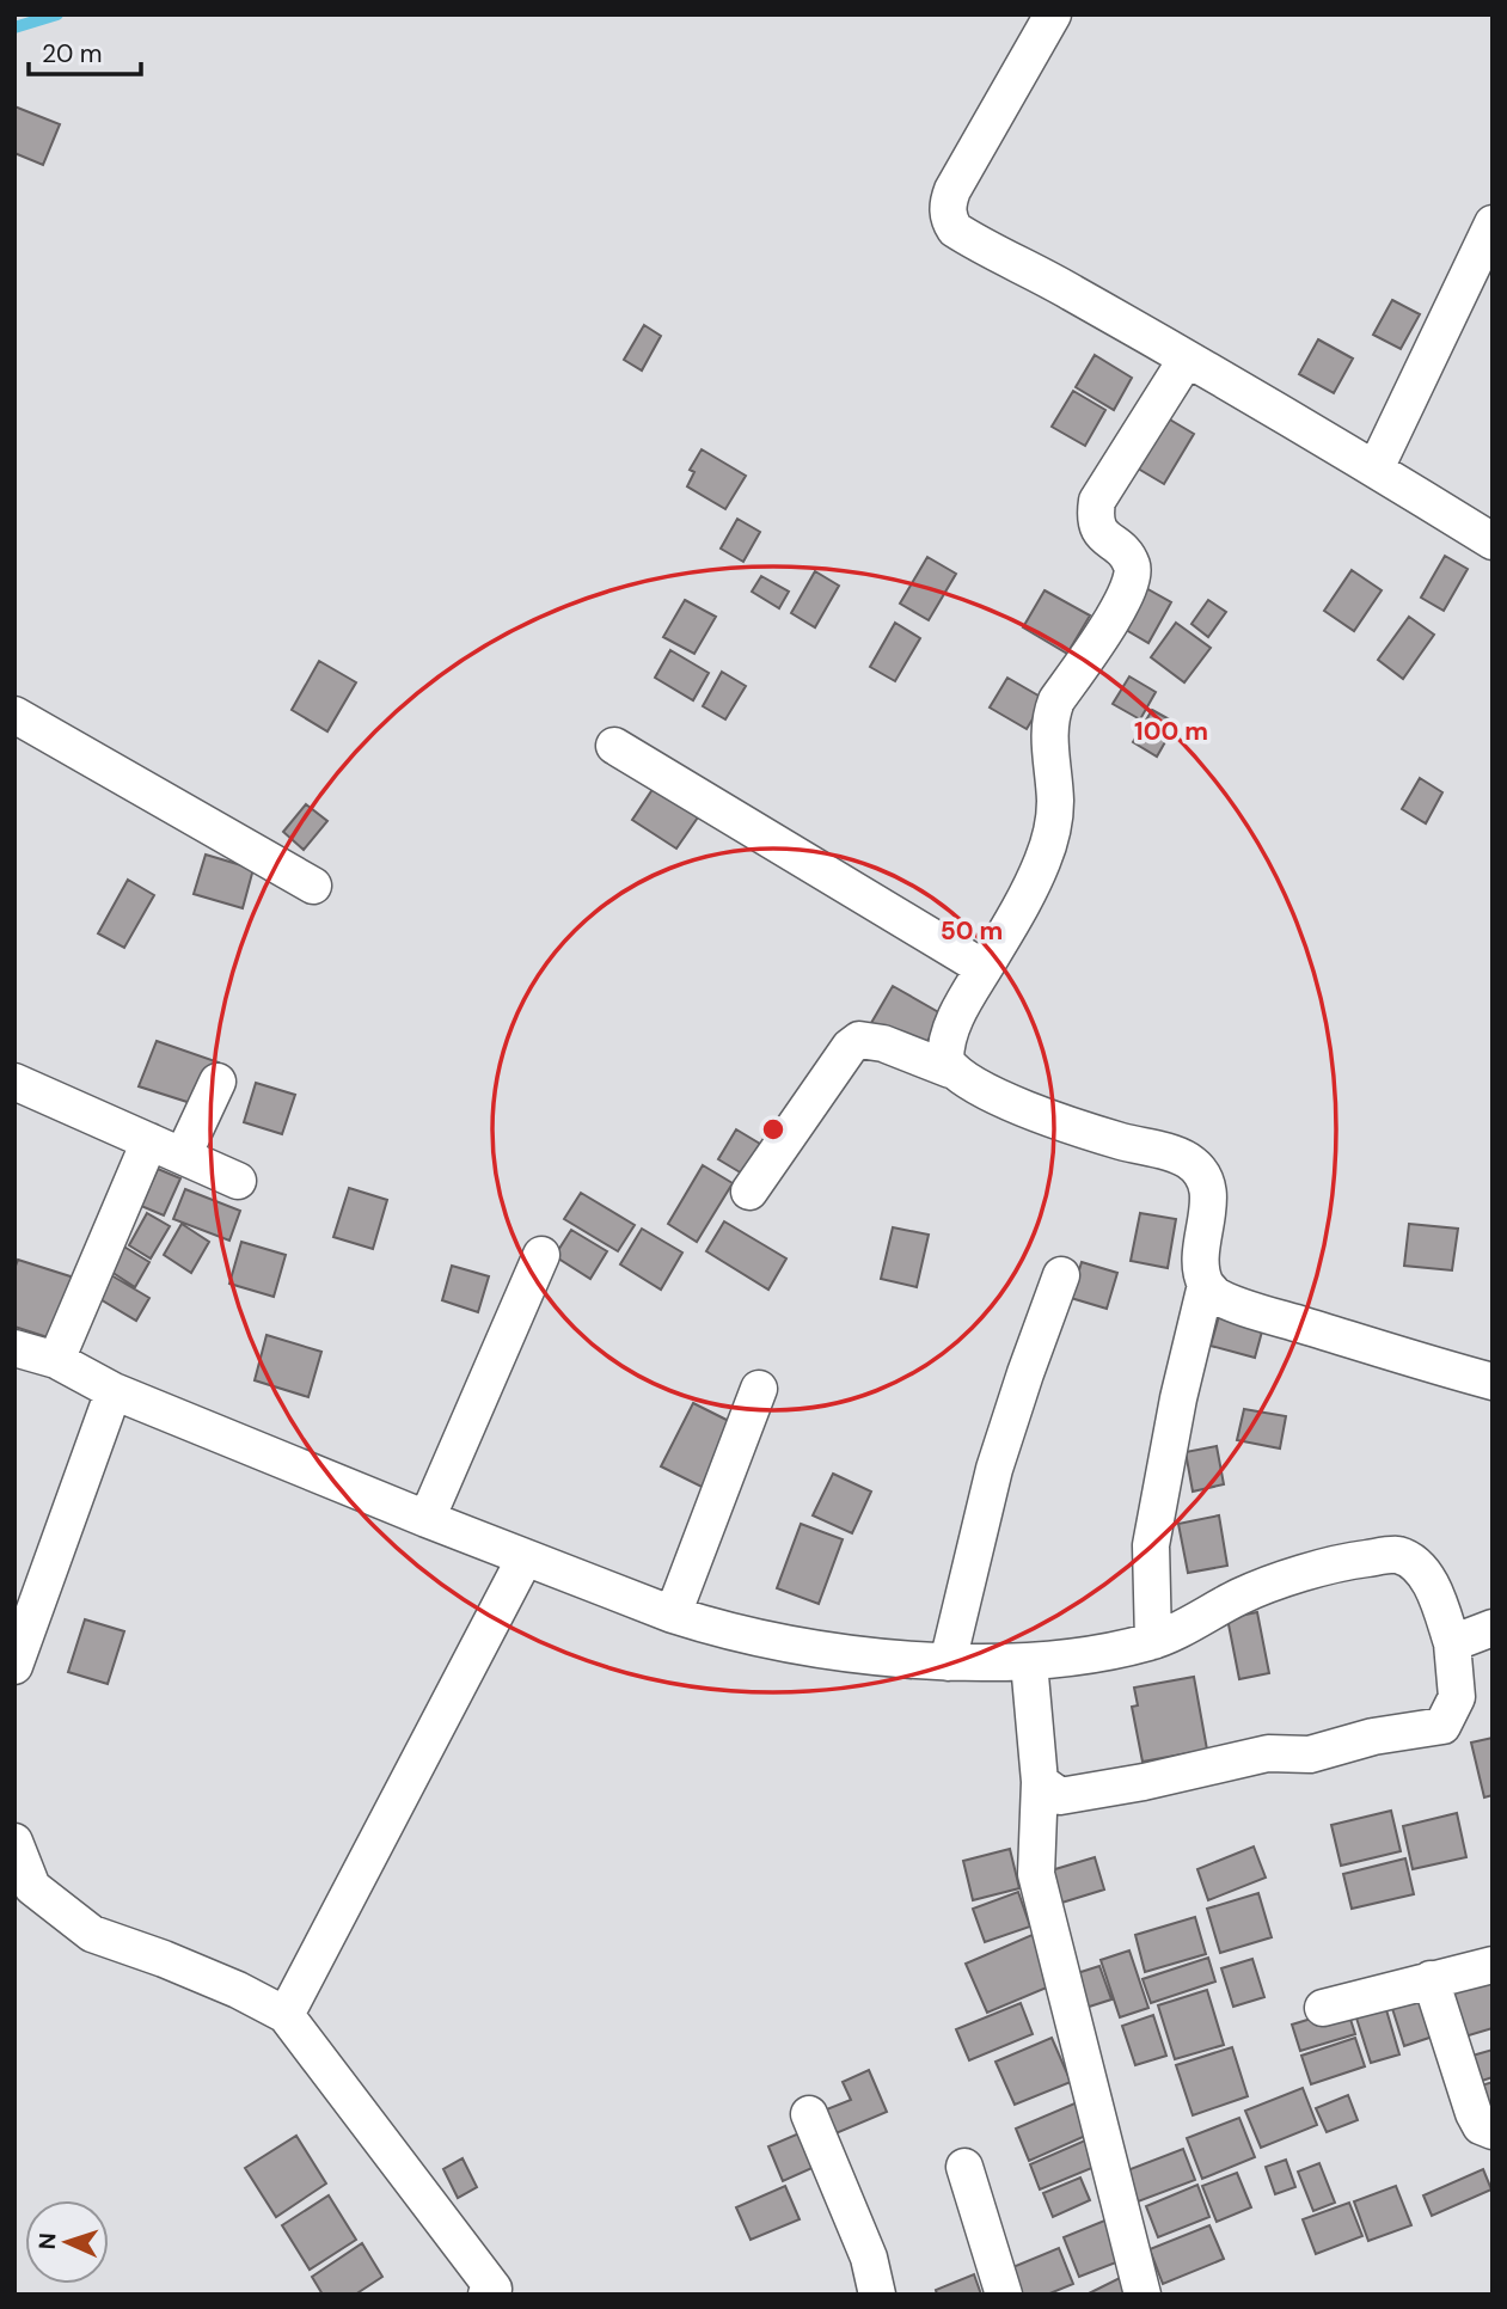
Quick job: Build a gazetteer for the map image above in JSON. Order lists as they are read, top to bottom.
{
  "scale_bar": "20 m",
  "north": "left",
  "rings": ["100 m", "50 m"]
}
